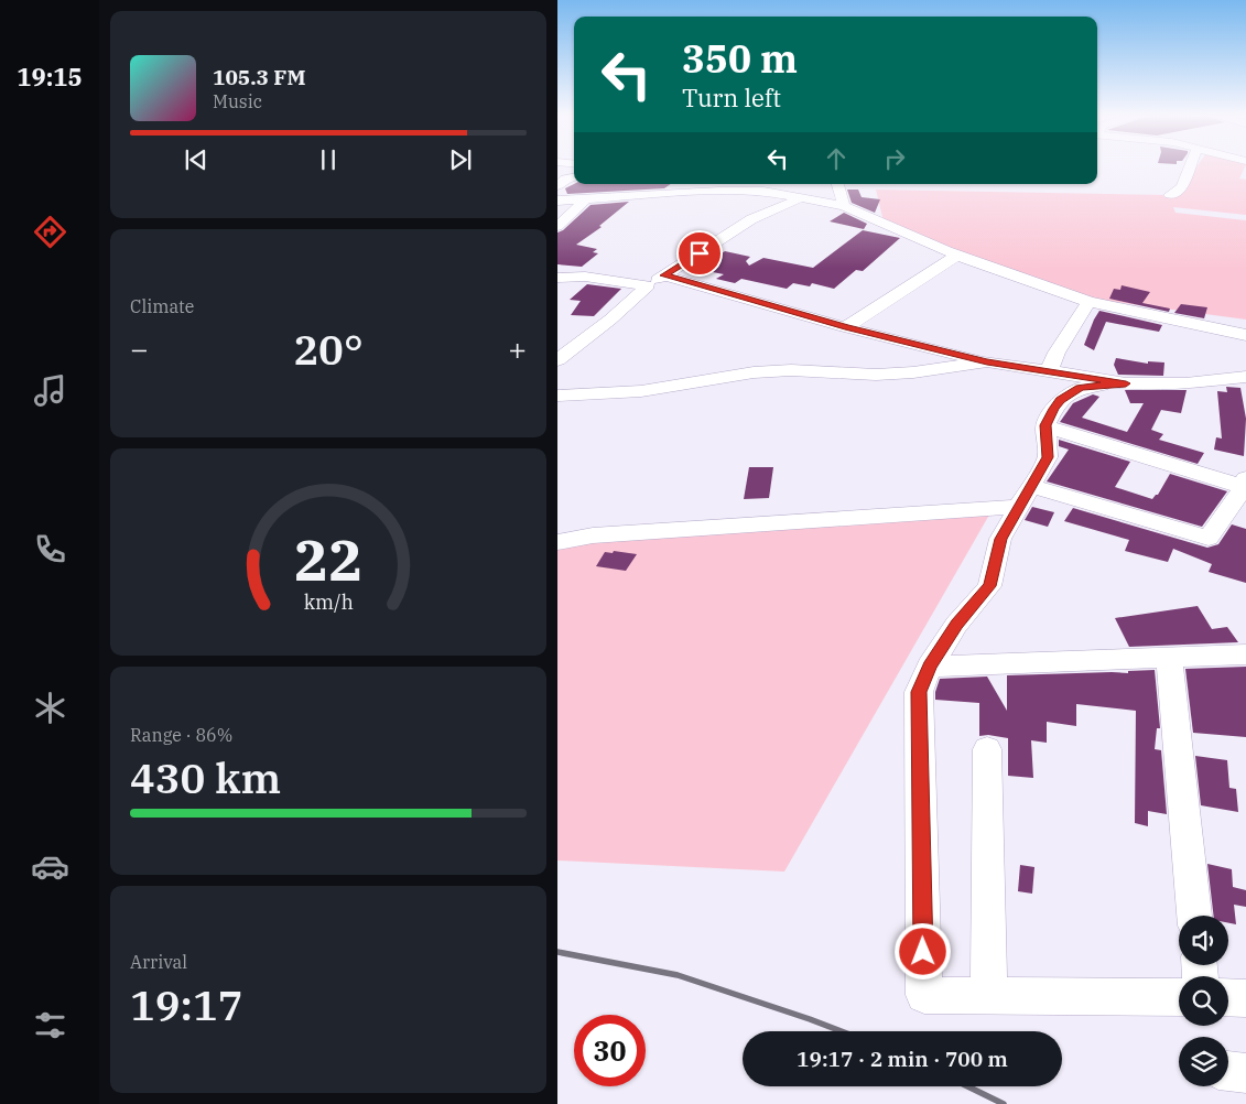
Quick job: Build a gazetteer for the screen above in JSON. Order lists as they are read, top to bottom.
{
  "page": {
    "tabs": "19:15",
    "turn": ["350 m", "Turn left"],
    "song": ["105.3 FM", "Music"],
    "tile": [
      "Climate",
      ["Range · 86%", "430 km"],
      ["Arrival", "19:17"]
    ],
    "heat": ["−", "20°", "+"],
    "limit": "30",
    "trip": "19:17 · 2 min · 700 m",
    "gauge": ["22", "km/h"]
  }
}
